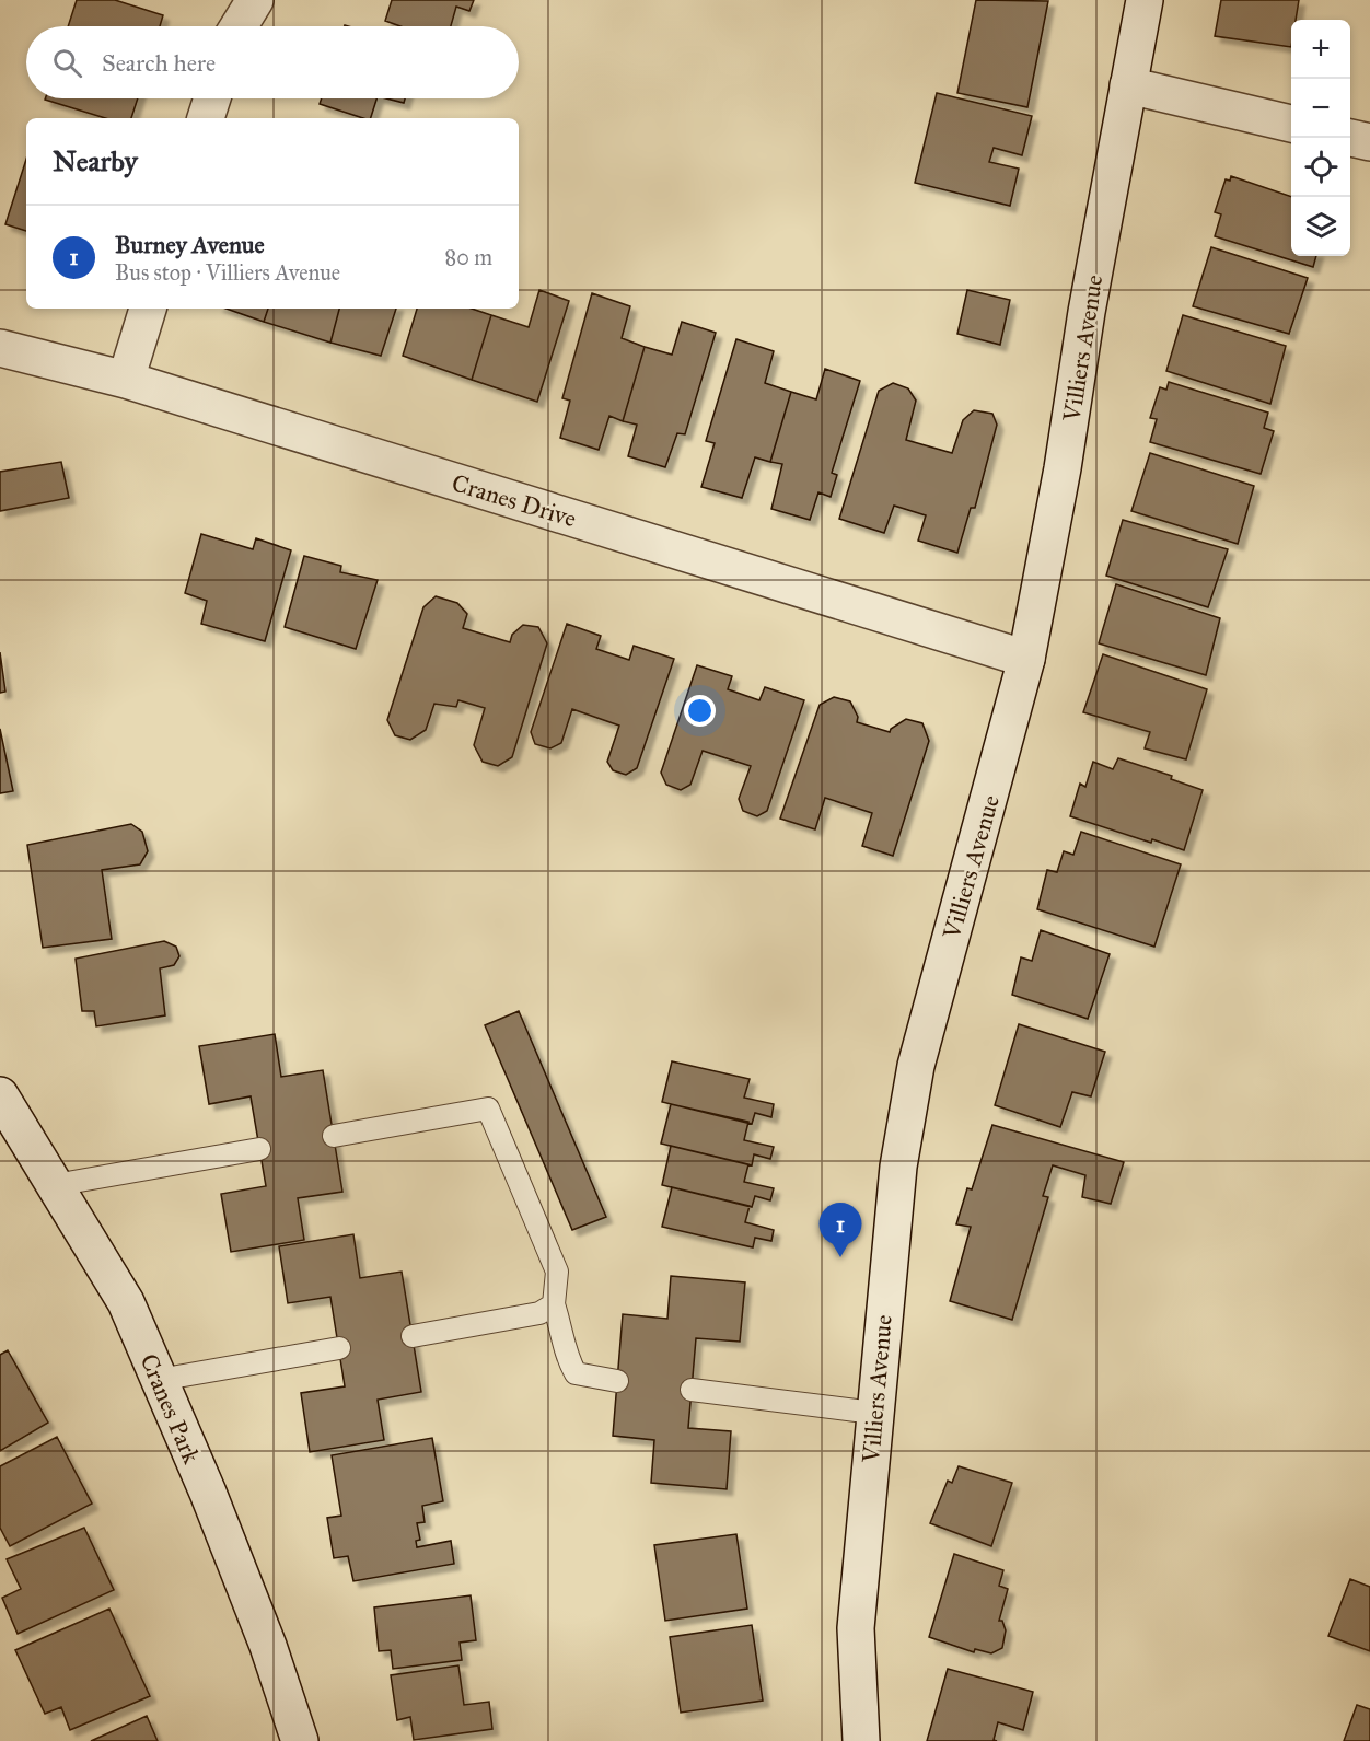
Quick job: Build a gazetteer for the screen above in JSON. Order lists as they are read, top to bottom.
{
  "streets": {
    "street": ["Villiers Avenue", "Cranes Drive", "Cranes Park"]
  },
  "crossings": [
    ["Villiers Avenue", "Cranes Drive"]
  ],
  "page": {
    "map_buttons": ["+", "−"],
    "search": "Search here",
    "heading": "Nearby",
    "list": [
      {
        "mark": "1",
        "name": "Burney Avenue",
        "note": "Bus stop · Villiers Avenue",
        "value": "80 m"
      }
    ],
    "pins": "1"
  }
}
